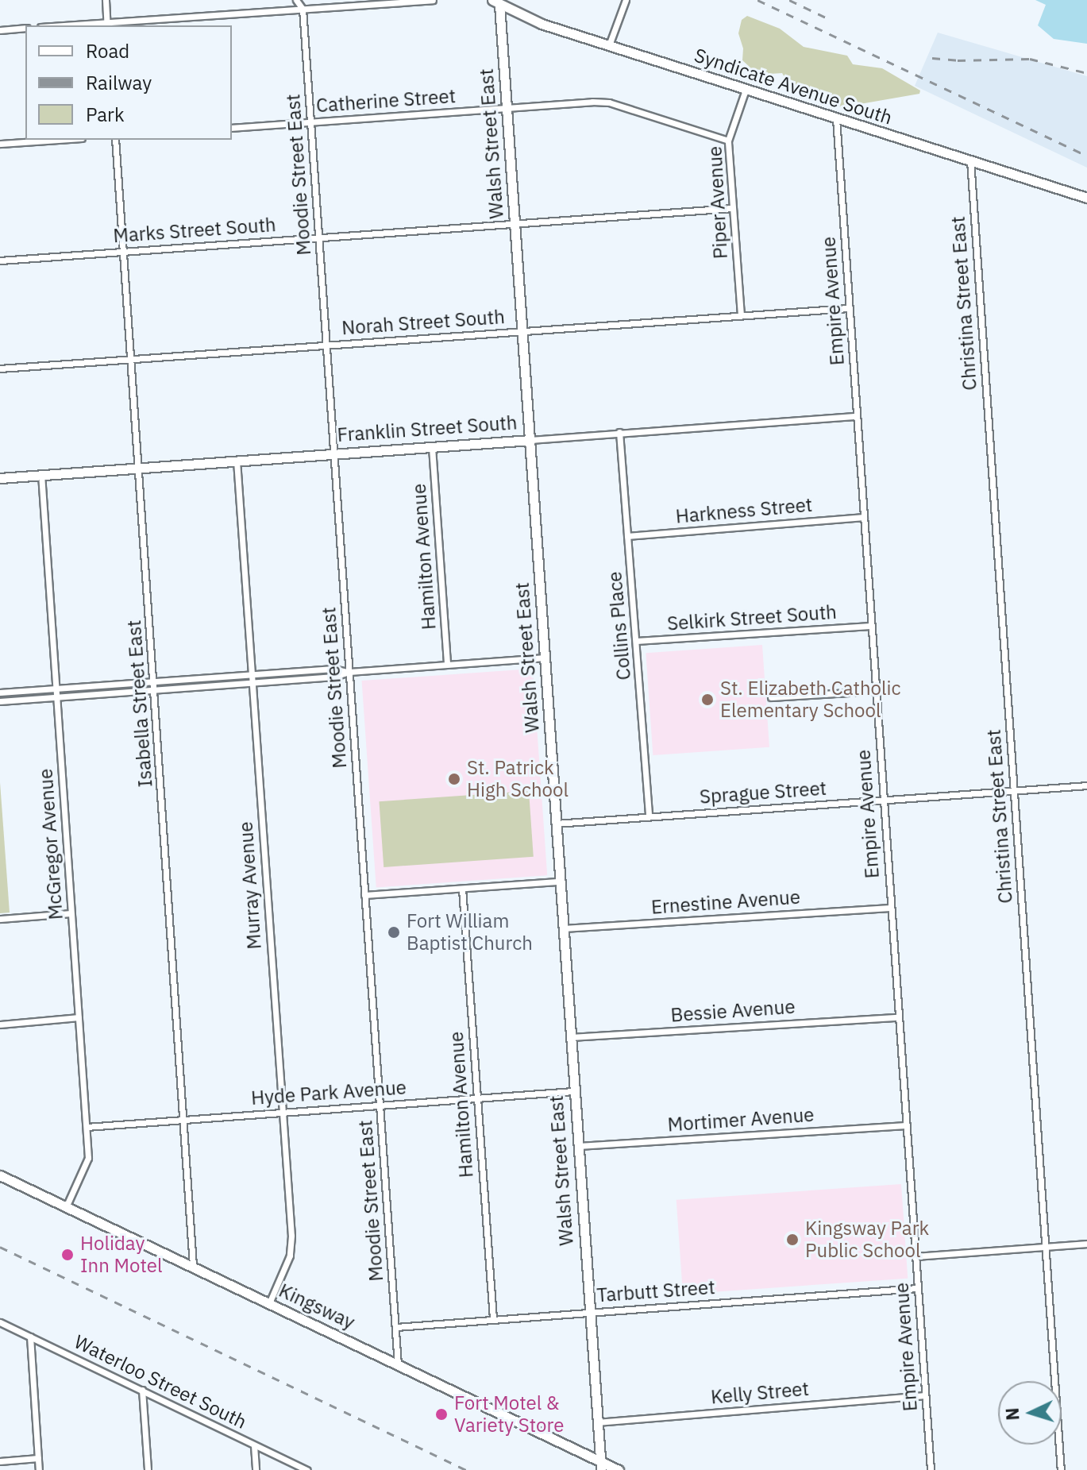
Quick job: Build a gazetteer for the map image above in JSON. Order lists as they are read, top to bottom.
{
  "streets": {
    "street": [
      "Syndicate Avenue South",
      "Catherine Street",
      "Walsh Street East",
      "Moodie Street East",
      "Piper Avenue",
      "Marks Street South",
      "Empire Avenue",
      "Christina Street East",
      "Norah Street South",
      "Franklin Street South",
      "Harkness Street",
      "Hamilton Avenue",
      "Selkirk Street South",
      "Collins Place",
      "Isabella Street East",
      "Sprague Street",
      "McGregor Avenue",
      "Murray Avenue",
      "Ernestine Avenue",
      "Bessie Avenue",
      "Hyde Park Avenue",
      "Mortimer Avenue",
      "Tarbutt Street",
      "Kingsway",
      "Waterloo Street South",
      "Kelly Street"
    ]
  },
  "crossings": [
    ["Syndicate Avenue South", "Walsh Street East"],
    ["Syndicate Avenue South", "Piper Avenue"],
    ["Syndicate Avenue South", "Empire Avenue"],
    ["Syndicate Avenue South", "Christina Street East"],
    ["Catherine Street", "Walsh Street East"],
    ["Catherine Street", "Moodie Street East"],
    ["Catherine Street", "Piper Avenue"],
    ["Walsh Street East", "Marks Street South"],
    ["Walsh Street East", "Norah Street South"],
    ["Walsh Street East", "Franklin Street South"],
    ["Walsh Street East", "Sprague Street"],
    ["Walsh Street East", "Ernestine Avenue"],
    ["Walsh Street East", "Bessie Avenue"],
    ["Walsh Street East", "Hyde Park Avenue"],
    ["Walsh Street East", "Mortimer Avenue"],
    ["Walsh Street East", "Tarbutt Street"],
    ["Walsh Street East", "Kingsway"],
    ["Walsh Street East", "Kelly Street"],
    ["Moodie Street East", "Marks Street South"],
    ["Moodie Street East", "Norah Street South"],
    ["Moodie Street East", "Franklin Street South"],
    ["Moodie Street East", "Hyde Park Avenue"],
    ["Moodie Street East", "Tarbutt Street"],
    ["Moodie Street East", "Kingsway"],
    ["Piper Avenue", "Marks Street South"],
    ["Piper Avenue", "Norah Street South"],
    ["Marks Street South", "Isabella Street East"],
    ["Empire Avenue", "Norah Street South"],
    ["Empire Avenue", "Franklin Street South"],
    ["Empire Avenue", "Harkness Street"],
    ["Empire Avenue", "Selkirk Street South"],
    ["Empire Avenue", "Sprague Street"],
    ["Empire Avenue", "Ernestine Avenue"],
    ["Empire Avenue", "Bessie Avenue"],
    ["Empire Avenue", "Mortimer Avenue"],
    ["Empire Avenue", "Tarbutt Street"],
    ["Empire Avenue", "Kelly Street"],
    ["Christina Street East", "Sprague Street"],
    ["Norah Street South", "Isabella Street East"],
    ["Franklin Street South", "Hamilton Avenue"],
    ["Franklin Street South", "Collins Place"],
    ["Franklin Street South", "Isabella Street East"],
    ["Franklin Street South", "McGregor Avenue"],
    ["Franklin Street South", "Murray Avenue"],
    ["Harkness Street", "Collins Place"],
    ["Hamilton Avenue", "Hyde Park Avenue"],
    ["Hamilton Avenue", "Tarbutt Street"],
    ["Selkirk Street South", "Collins Place"],
    ["Collins Place", "Sprague Street"],
    ["Isabella Street East", "Hyde Park Avenue"],
    ["Isabella Street East", "Kingsway"],
    ["McGregor Avenue", "Hyde Park Avenue"],
    ["McGregor Avenue", "Kingsway"],
    ["Murray Avenue", "Hyde Park Avenue"],
    ["Murray Avenue", "Kingsway"]
  ],
  "places": [
    "St. Elizabeth Catholic Elementary School",
    "St. Patrick High School",
    "Fort William Baptist Church",
    "Kingsway Park Public School",
    "Holiday Inn Motel",
    "Fort Motel & Variety Store"
  ],
  "legend": ["Road", "Railway", "Park"],
  "north": "left"
}
